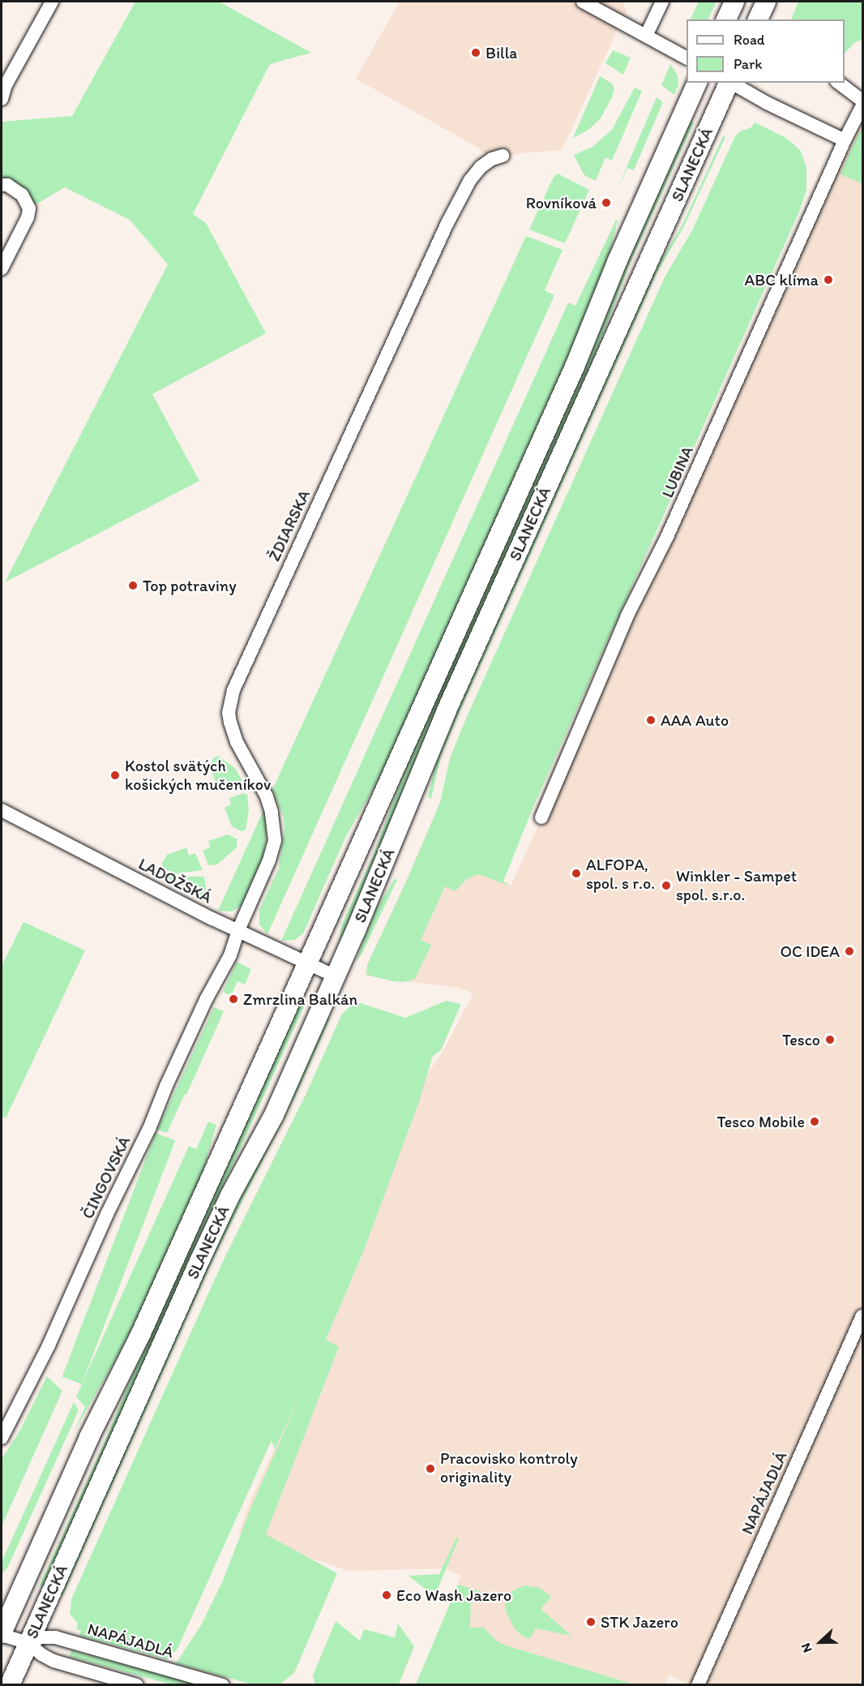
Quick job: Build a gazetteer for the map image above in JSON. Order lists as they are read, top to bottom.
{
  "streets": {
    "main road": ["SLANECKÁ"],
    "street": [
      "LUBINA",
      "ŽDIARSKA",
      "LADOŽSKÁ",
      "ČINGOVSKÁ",
      "NAPÁJADLÁ"
    ]
  },
  "crossings": [
    ["SLANECKÁ", "LADOŽSKÁ"],
    ["SLANECKÁ", "NAPÁJADLÁ"],
    ["ŽDIARSKA", "LADOŽSKÁ"],
    ["ŽDIARSKA", "ČINGOVSKÁ"],
    ["LADOŽSKÁ", "ČINGOVSKÁ"]
  ],
  "places": [
    "Billa",
    "Rovníková",
    "ABC klíma",
    "Top potraviny",
    "AAA Auto",
    "Kostol svätých košických mučeníkov",
    "ALFOPA, spol. s r.o.",
    "Winkler - Sampet spol. s.r.o.",
    "OC IDEA",
    "Zmrzlina Balkán",
    "Tesco",
    "Tesco Mobile",
    "Pracovisko kontroly originality",
    "Eco Wash Jazero",
    "STK Jazero"
  ],
  "legend": ["Road", "Park"],
  "north": "left"
}
